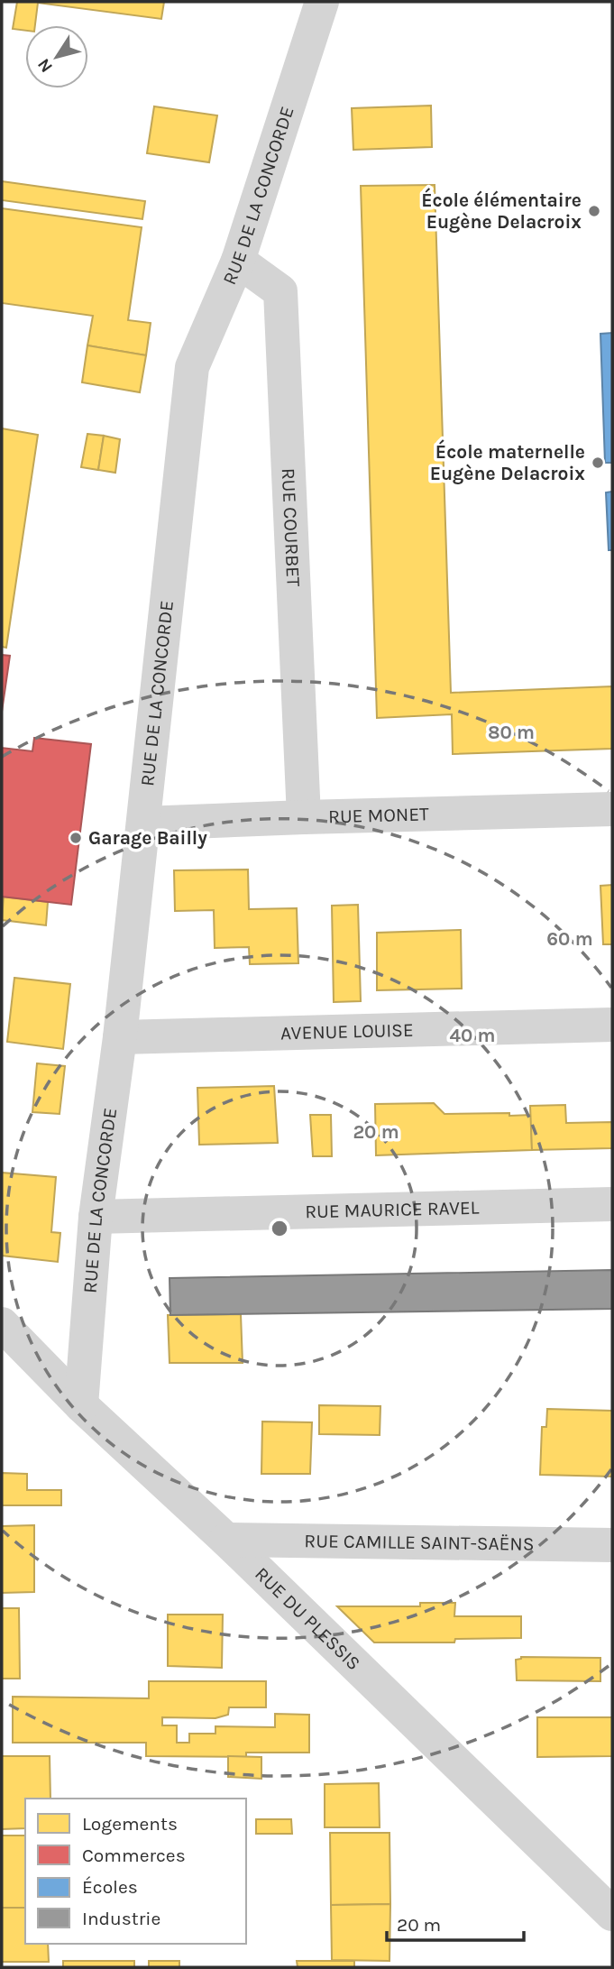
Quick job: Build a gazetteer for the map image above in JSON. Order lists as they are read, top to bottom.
{
  "streets": {
    "street": [
      "RUE DE LA CONCORDE",
      "RUE COURBET",
      "RUE MONET",
      "AVENUE LOUISE",
      "RUE MAURICE RAVEL",
      "RUE CAMILLE SAINT-SAËNS",
      "RUE DU PLESSIS"
    ]
  },
  "crossings": [
    ["RUE DE LA CONCORDE", "RUE COURBET"],
    ["RUE DE LA CONCORDE", "RUE MONET"],
    ["RUE DE LA CONCORDE", "AVENUE LOUISE"],
    ["RUE DE LA CONCORDE", "RUE MAURICE RAVEL"],
    ["RUE DE LA CONCORDE", "RUE DU PLESSIS"],
    ["RUE COURBET", "RUE MONET"],
    ["RUE CAMILLE SAINT-SAËNS", "RUE DU PLESSIS"]
  ],
  "places": ["École élémentaire Eugène Delacroix", "École maternelle Eugène Delacroix", "Garage Bailly"],
  "legend": [
    "Logements",
    "Commerces",
    "Écoles",
    "Industrie"
  ],
  "scale_bar": "20 m",
  "north": "bottom left",
  "rings": [
    "80 m",
    "60 m",
    "40 m",
    "20 m"
  ]
}
